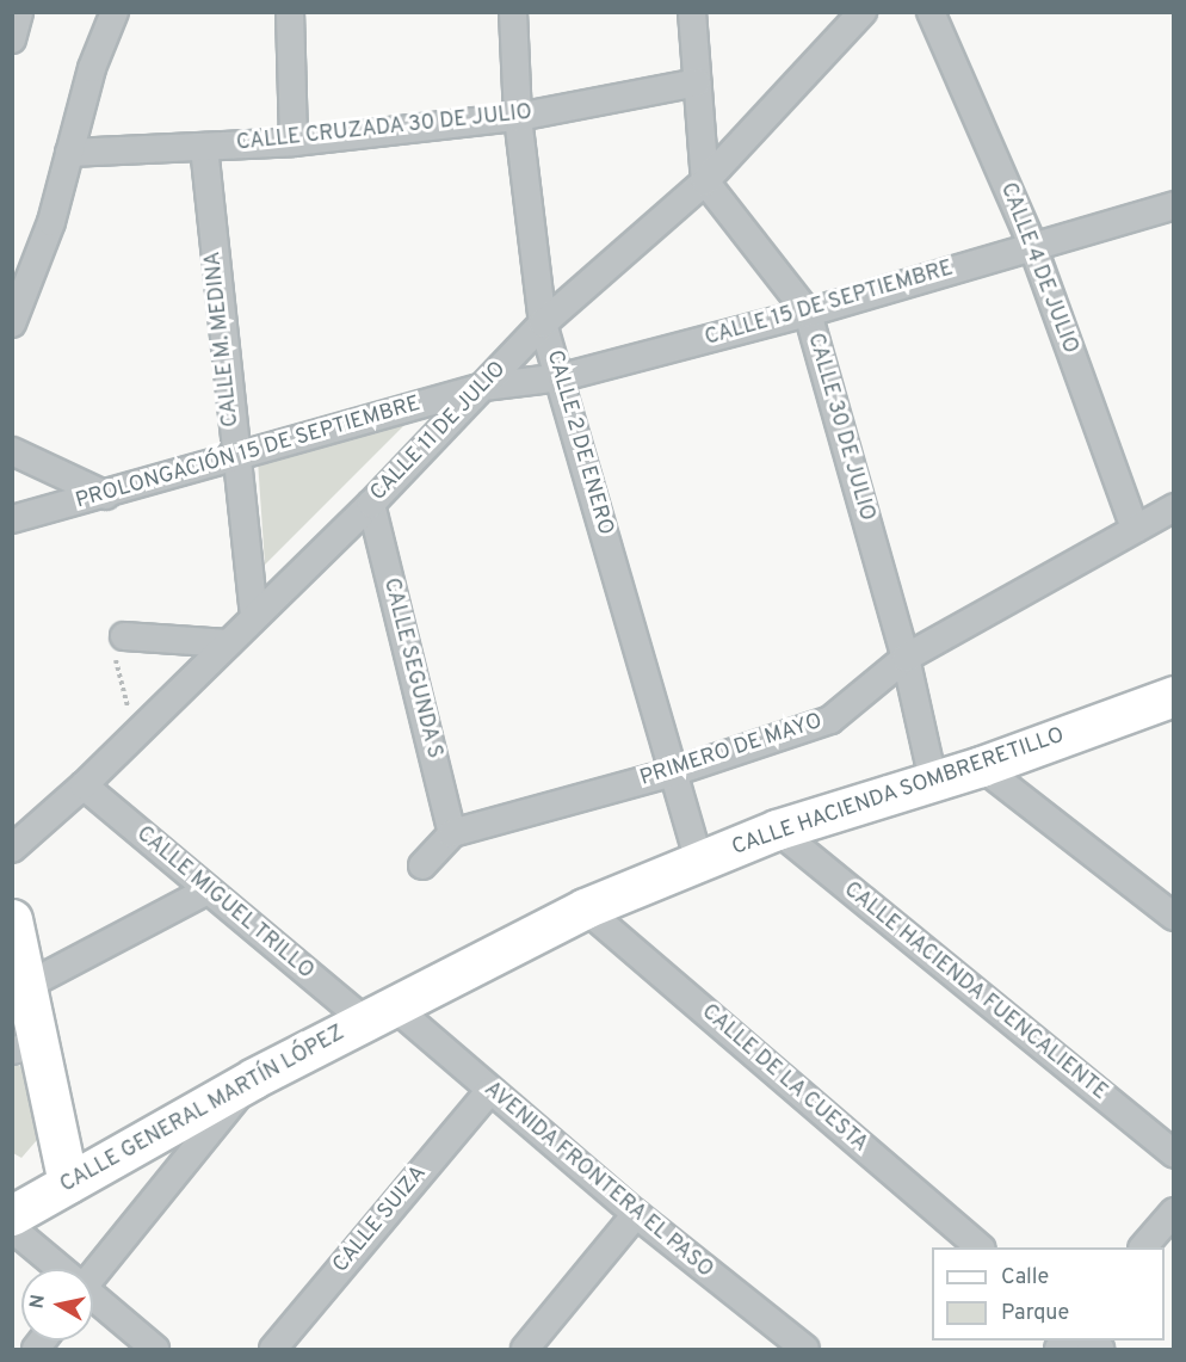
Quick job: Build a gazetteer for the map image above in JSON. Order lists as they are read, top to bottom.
{
  "streets": {
    "street": [
      "CALLE CRUZADA 30 DE JULIO",
      "CALLE 4 DE JULIO",
      "CALLE 15 DE SEPTIEMBRE",
      "CALLE M. MEDINA",
      "CALLE 30 DE JULIO",
      "CALLE 11 DE JULIO",
      "CALLE 2 DE ENERO",
      "PROLONGACIÓN 15 DE SEPTIEMBRE",
      "CALLE SEGUNDA S",
      "PRIMERO DE MAYO",
      "CALLE HACIENDA SOMBRERETILLO",
      "CALLE MIGUEL TRILLO",
      "CALLE HACIENDA FUENCALIENTE",
      "CALLE DE LA CUESTA",
      "CALLE GENERAL MARTÍN LÓPEZ",
      "AVENIDA FRONTERA EL PASO",
      "CALLE SUIZA"
    ]
  },
  "crossings": [
    ["CALLE CRUZADA 30 DE JULIO", "CALLE M. MEDINA"],
    ["CALLE CRUZADA 30 DE JULIO", "CALLE 2 DE ENERO"],
    ["CALLE 4 DE JULIO", "CALLE 15 DE SEPTIEMBRE"],
    ["CALLE 4 DE JULIO", "PRIMERO DE MAYO"],
    ["CALLE 15 DE SEPTIEMBRE", "CALLE 30 DE JULIO"],
    ["CALLE 15 DE SEPTIEMBRE", "CALLE 11 DE JULIO"],
    ["CALLE 15 DE SEPTIEMBRE", "CALLE 2 DE ENERO"],
    ["CALLE 15 DE SEPTIEMBRE", "PROLONGACIÓN 15 DE SEPTIEMBRE"],
    ["CALLE M. MEDINA", "CALLE 11 DE JULIO"],
    ["CALLE M. MEDINA", "PROLONGACIÓN 15 DE SEPTIEMBRE"],
    ["CALLE 30 DE JULIO", "CALLE 11 DE JULIO"],
    ["CALLE 30 DE JULIO", "PRIMERO DE MAYO"],
    ["CALLE 30 DE JULIO", "CALLE HACIENDA SOMBRERETILLO"],
    ["CALLE 11 DE JULIO", "CALLE 2 DE ENERO"],
    ["CALLE 11 DE JULIO", "PROLONGACIÓN 15 DE SEPTIEMBRE"],
    ["CALLE 11 DE JULIO", "CALLE SEGUNDA S"],
    ["CALLE 11 DE JULIO", "CALLE MIGUEL TRILLO"],
    ["CALLE 2 DE ENERO", "PRIMERO DE MAYO"],
    ["CALLE 2 DE ENERO", "CALLE HACIENDA SOMBRERETILLO"],
    ["CALLE SEGUNDA S", "PRIMERO DE MAYO"],
    ["CALLE HACIENDA SOMBRERETILLO", "CALLE MIGUEL TRILLO"],
    ["CALLE HACIENDA SOMBRERETILLO", "CALLE HACIENDA FUENCALIENTE"],
    ["CALLE HACIENDA SOMBRERETILLO", "CALLE DE LA CUESTA"],
    ["CALLE HACIENDA SOMBRERETILLO", "CALLE GENERAL MARTÍN LÓPEZ"],
    ["CALLE HACIENDA SOMBRERETILLO", "AVENIDA FRONTERA EL PASO"],
    ["CALLE MIGUEL TRILLO", "CALLE GENERAL MARTÍN LÓPEZ"],
    ["CALLE MIGUEL TRILLO", "AVENIDA FRONTERA EL PASO"],
    ["CALLE GENERAL MARTÍN LÓPEZ", "AVENIDA FRONTERA EL PASO"],
    ["AVENIDA FRONTERA EL PASO", "CALLE SUIZA"]
  ],
  "legend": ["Calle", "Parque"],
  "north": "left"
}
